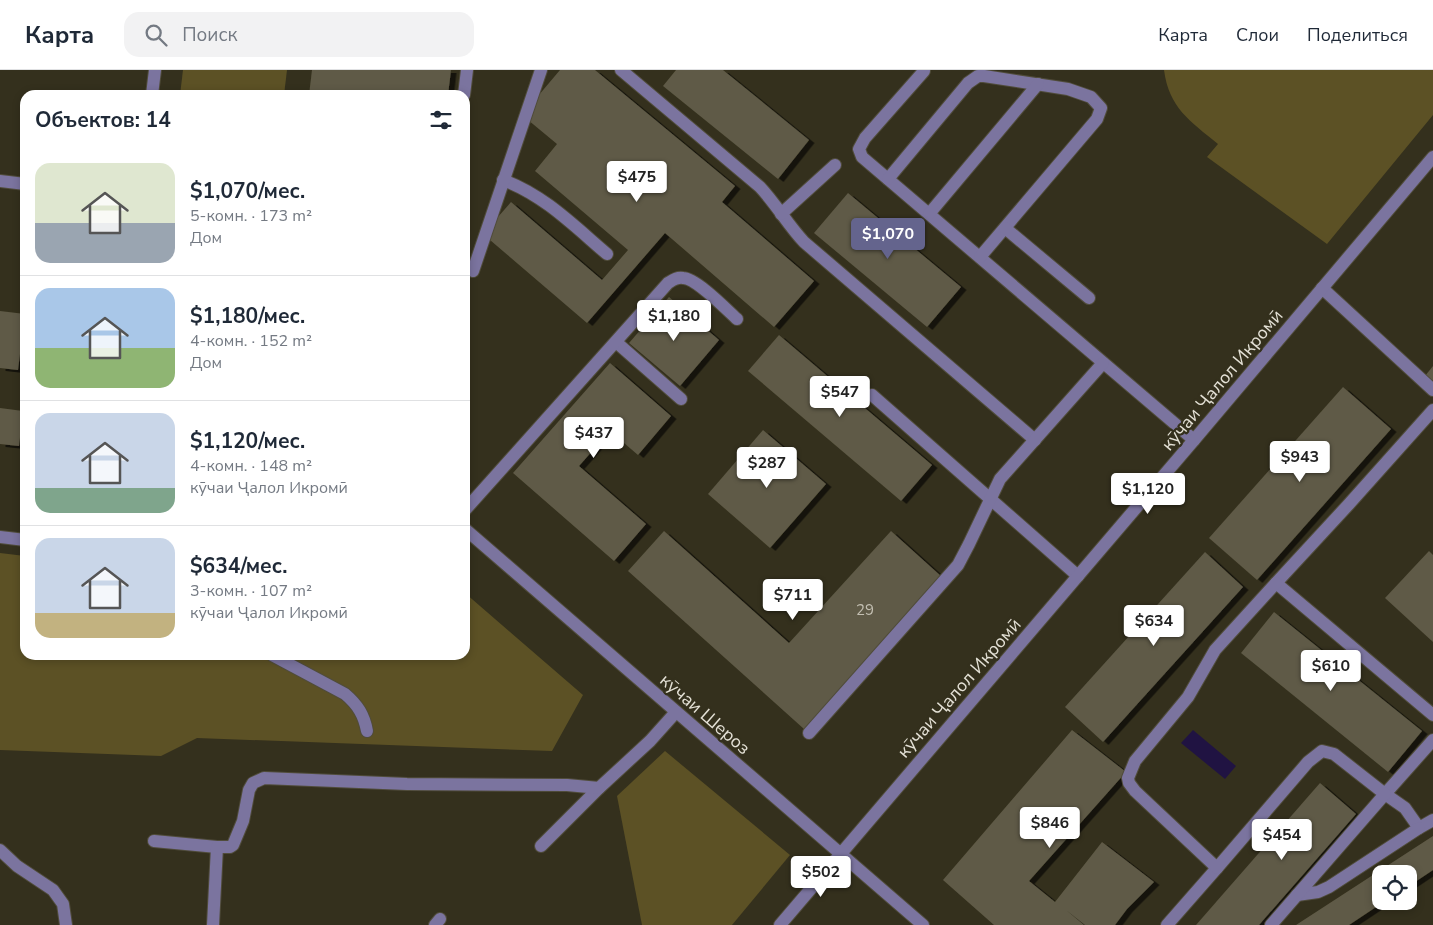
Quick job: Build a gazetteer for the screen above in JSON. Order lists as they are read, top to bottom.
{
  "streets": {
    "street": ["кӯчаи Ҷалол Икромӣ", "кӯчаи Шероз"]
  },
  "crossings": [
    ["кӯчаи Ҷалол Икромӣ", "кӯчаи Шероз"]
  ],
  "house_numbers": ["29"],
  "page": {
    "header": "Карта",
    "search": "Поиск",
    "nav": ["Карта", "Слои", "Поделиться"],
    "heading": "Объектов: 14",
    "list": [
      {
        "name": "$1,070/мес.",
        "note": "5-комн. · 173 m² · Дом"
      },
      {
        "name": "$1,180/мес.",
        "note": "4-комн. · 152 m² · Дом"
      },
      {
        "name": "$1,120/мес.",
        "note": "4-комн. · 148 m² · кӯчаи Ҷалол Икромӣ"
      },
      {
        "name": "$634/мес.",
        "note": "3-комн. · 107 m² · кӯчаи Ҷалол Икромӣ"
      }
    ],
    "price": [
      "$475",
      "$1,070",
      "$1,180",
      "$547",
      "$437",
      "$943",
      "$287",
      "$1,120",
      "$711",
      "$634",
      "$610",
      "$846",
      "$454",
      "$502"
    ]
  }
}
